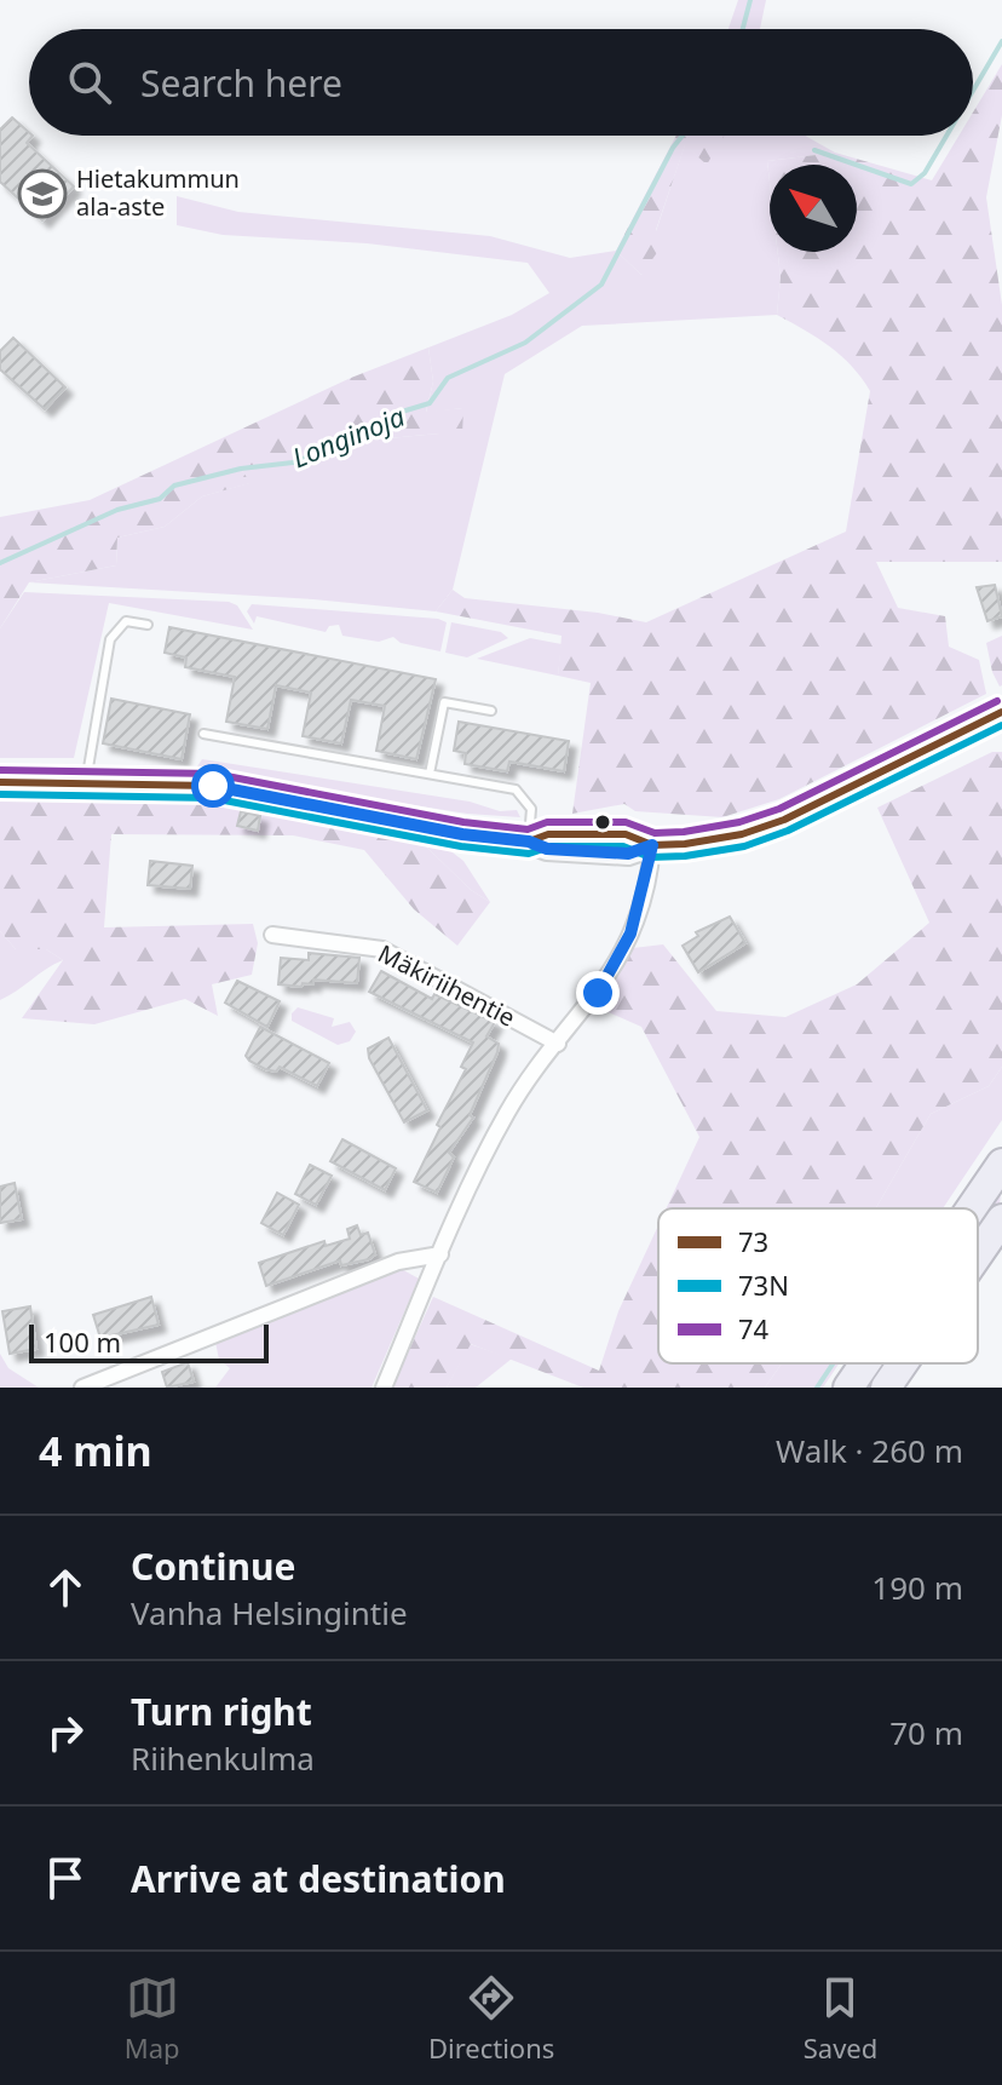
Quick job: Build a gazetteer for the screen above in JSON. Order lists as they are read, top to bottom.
{
  "streets": {
    "street": ["Mäkiriihentie"]
  },
  "water": ["Longinoja"],
  "places": {
    "school or university": ["Hietakummun ala-aste"]
  },
  "lines": ["transit line 74", "transit line 73", "transit line 73N"],
  "legend": ["73", "73N", "74"],
  "scale_bar": "100 m",
  "north": "top left",
  "page": {
    "search": "Search here",
    "scale": "100 m",
    "heading": ["4 min", "Walk · 260 m"],
    "list": [
      ["Continue", "Vanha Helsingintie", "190 m"],
      ["Turn right", "Riihenkulma", "70 m"],
      "Arrive at destination"
    ],
    "nav": ["Map", "Directions", "Saved"]
  }
}
